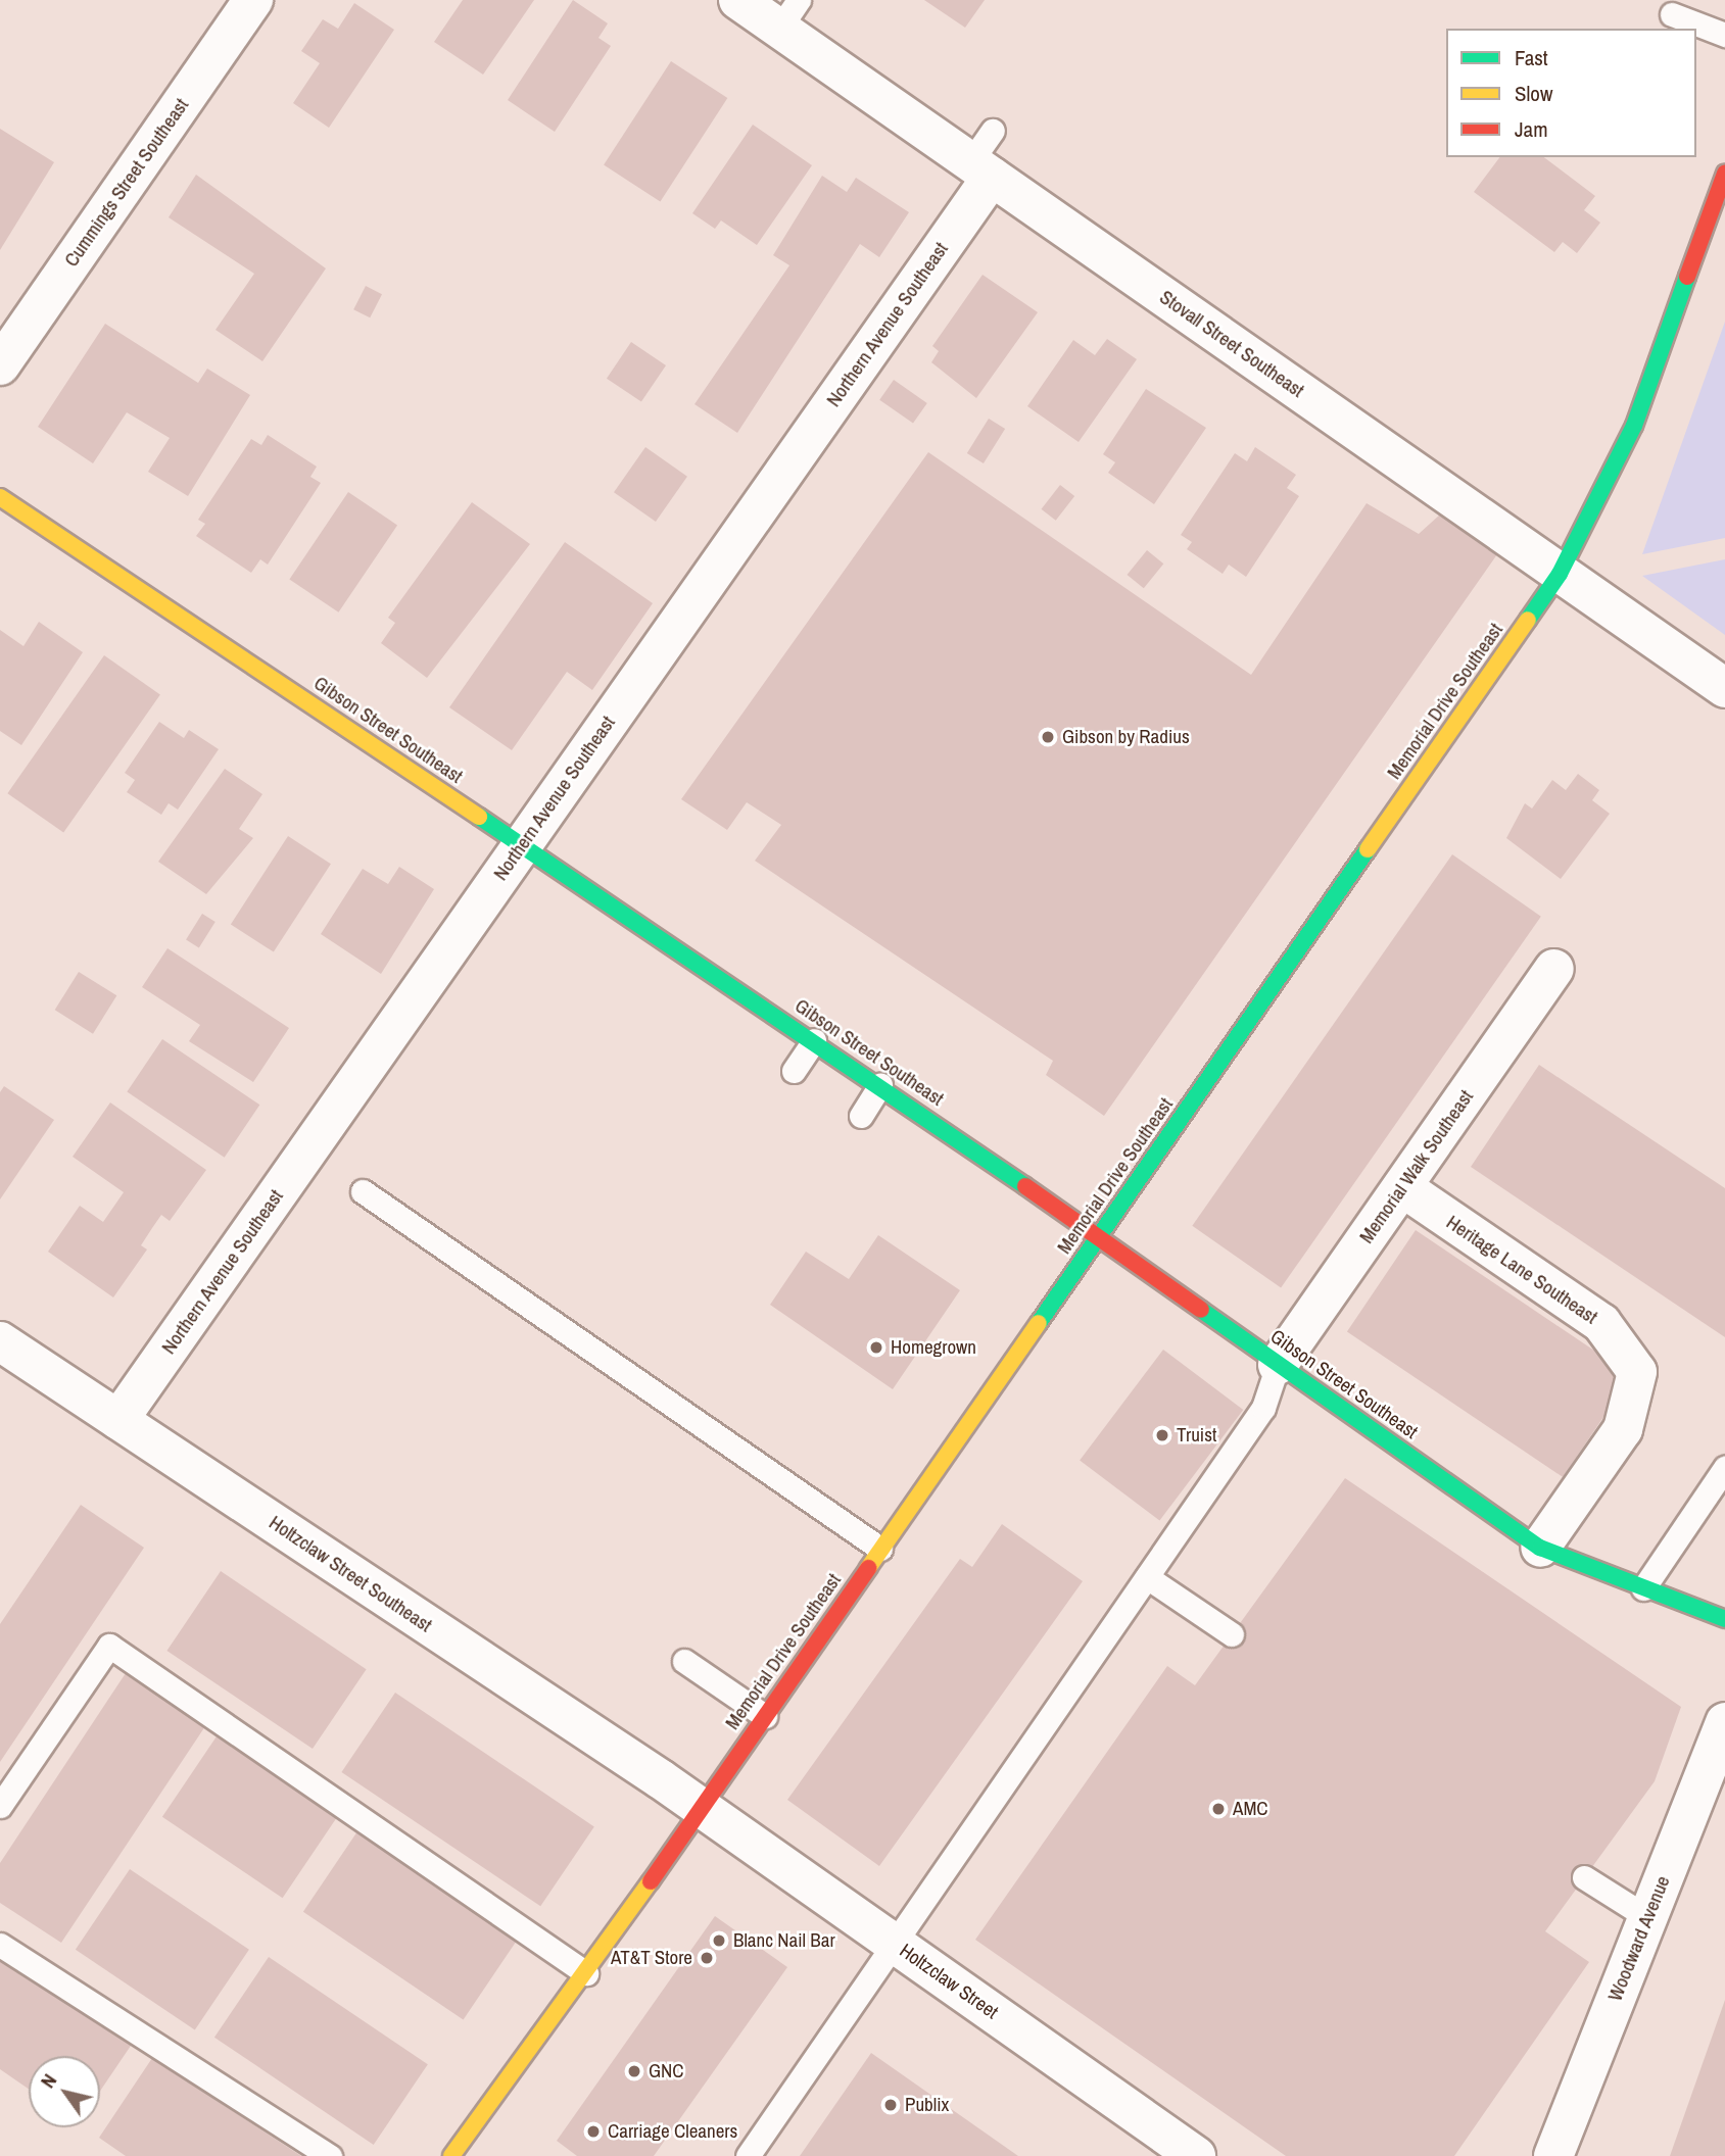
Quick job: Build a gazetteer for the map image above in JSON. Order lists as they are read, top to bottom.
{
  "streets": {
    "main road": ["Memorial Drive Southeast", "Gibson Street Southeast"],
    "street": [
      "Cummings Street Southeast",
      "Northern Avenue Southeast",
      "Stovall Street Southeast",
      "Memorial Walk Southeast",
      "Heritage Lane Southeast",
      "Holtzclaw Street Southeast",
      "Woodward Avenue",
      "Holtzclaw Street"
    ]
  },
  "crossings": [
    ["Northern Avenue Southeast", "Stovall Street Southeast"],
    ["Northern Avenue Southeast", "Gibson Street Southeast"],
    ["Northern Avenue Southeast", "Holtzclaw Street Southeast"],
    ["Stovall Street Southeast", "Memorial Drive Southeast"],
    ["Memorial Drive Southeast", "Gibson Street Southeast"],
    ["Memorial Drive Southeast", "Holtzclaw Street Southeast"],
    ["Memorial Drive Southeast", "Holtzclaw Street"],
    ["Gibson Street Southeast", "Memorial Walk Southeast"],
    ["Gibson Street Southeast", "Heritage Lane Southeast"],
    ["Memorial Walk Southeast", "Heritage Lane Southeast"],
    ["Holtzclaw Street Southeast", "Holtzclaw Street"]
  ],
  "places": [
    "Gibson by Radius",
    "Homegrown",
    "Truist",
    "AMC",
    "Blanc Nail Bar",
    "AT&T Store",
    "GNC",
    "Publix",
    "Carriage Cleaners"
  ],
  "legend": ["Fast", "Slow", "Jam"],
  "north": "top left"
}
